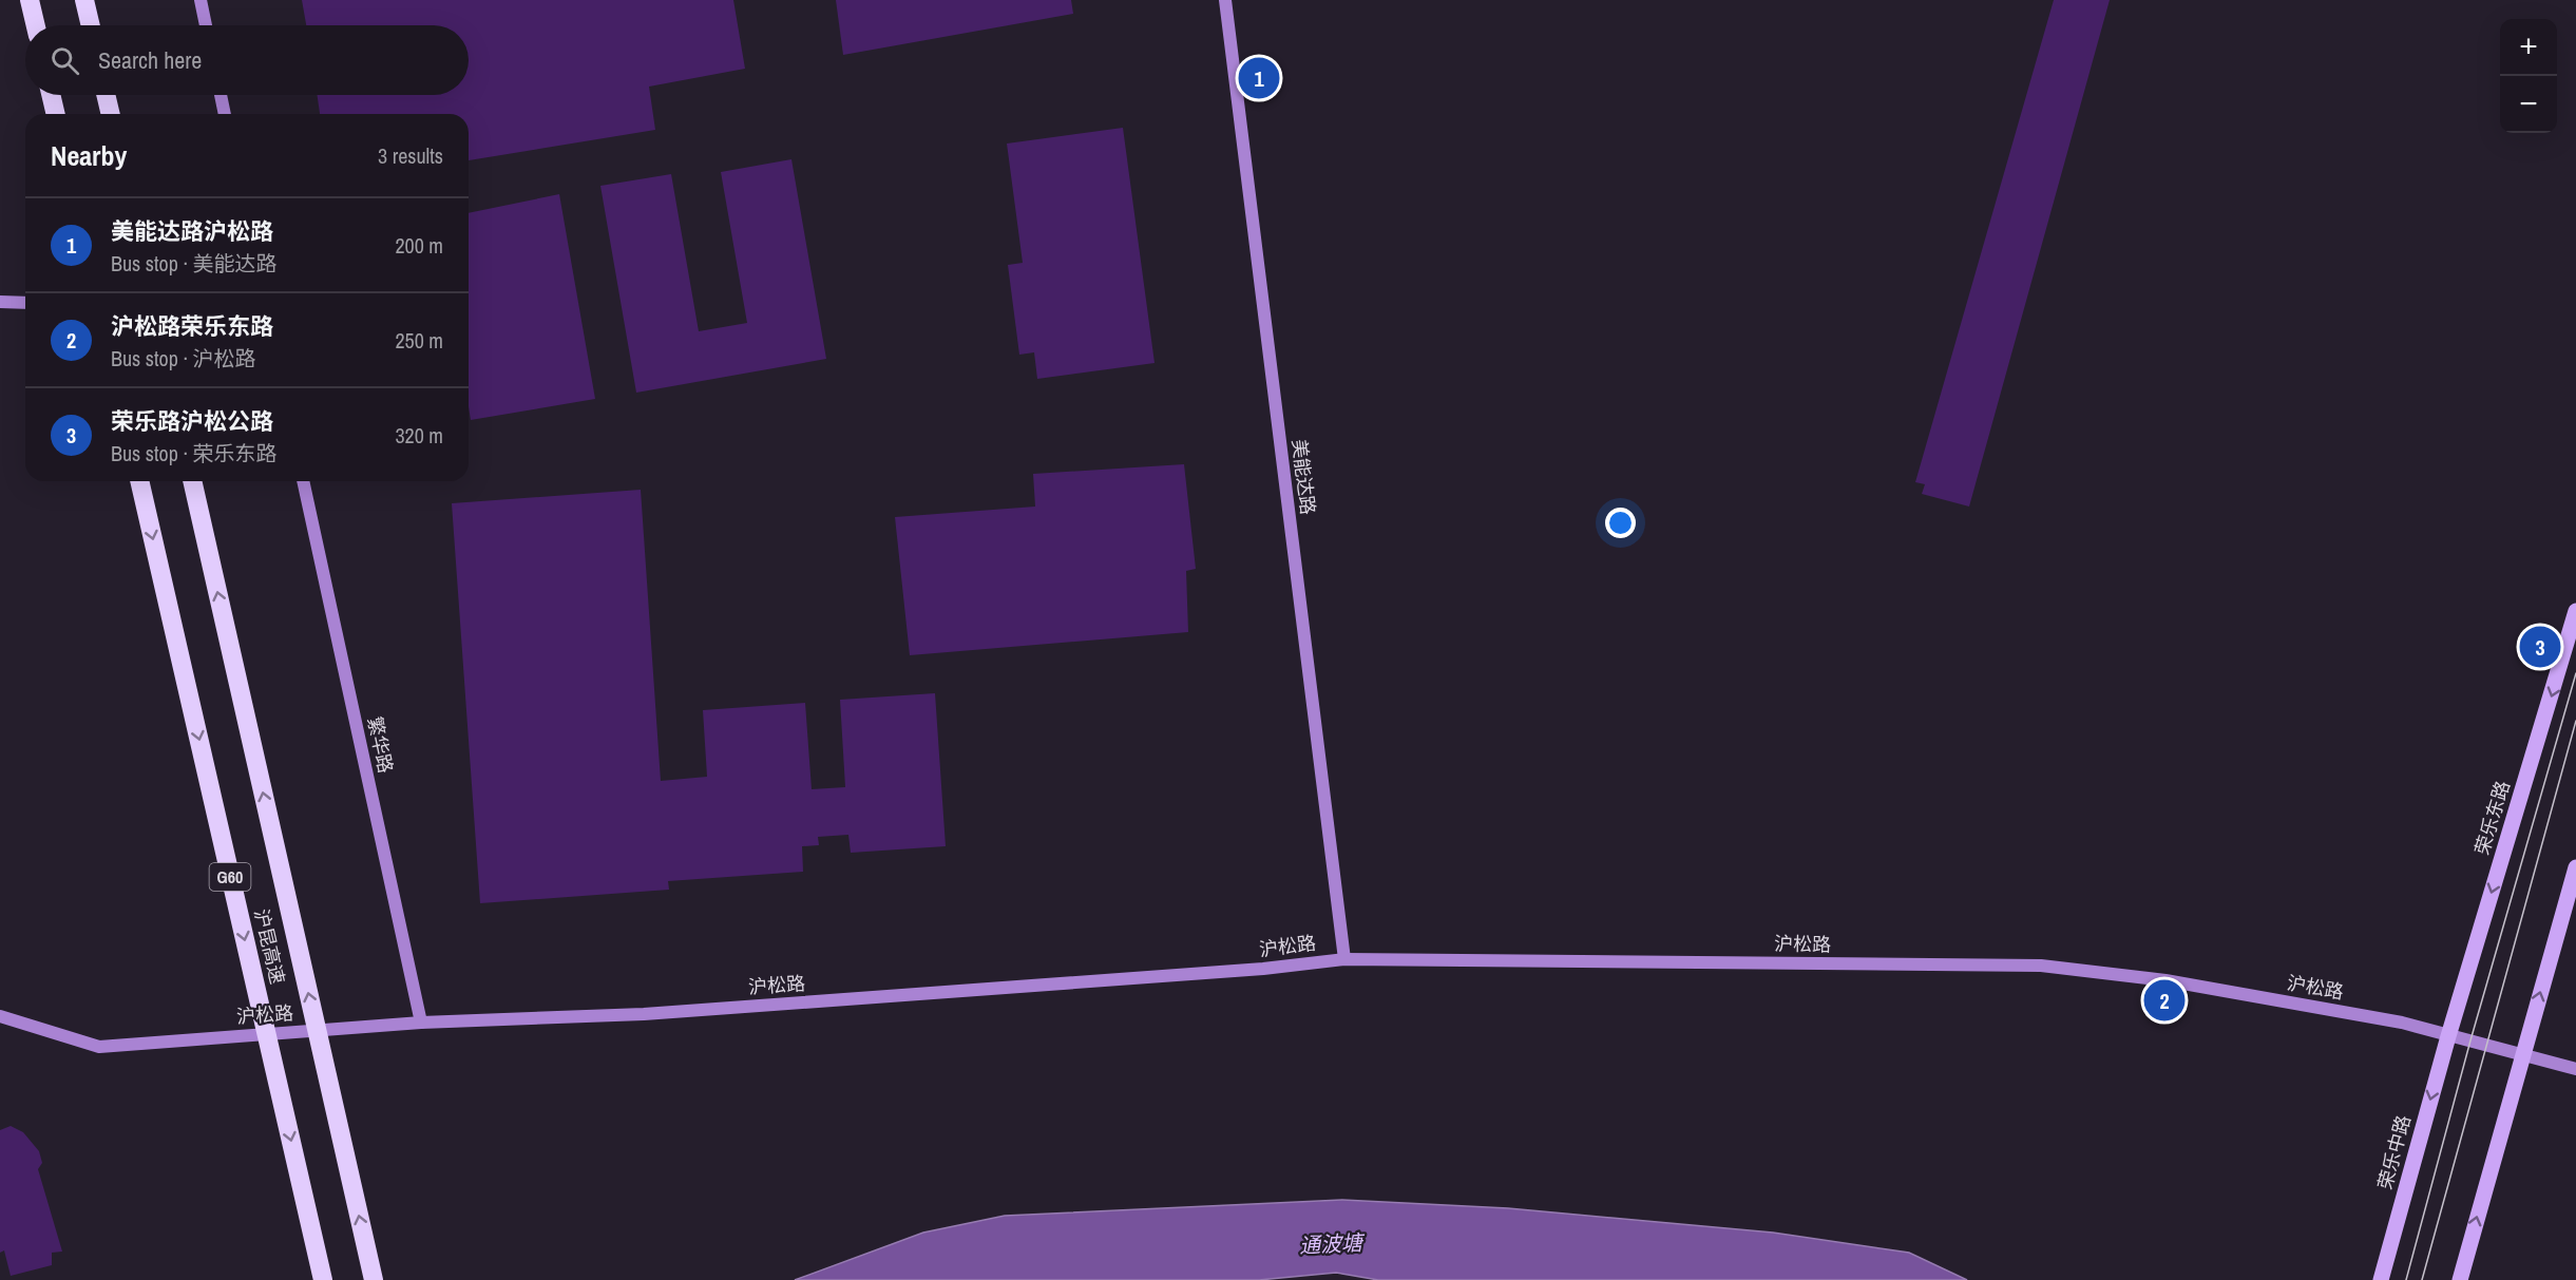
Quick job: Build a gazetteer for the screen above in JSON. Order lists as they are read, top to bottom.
{
  "streets": {
    "highway": ["G60", "沪昆高速"],
    "main road": [
      "美能达路",
      "繁华路",
      "荣乐东路",
      "沪松路",
      "荣乐中路"
    ]
  },
  "crossings": [
    ["美能达路", "沪松路"],
    ["繁华路", "沪松路"],
    ["荣乐东路", "沪松路"],
    ["荣乐东路", "荣乐中路"],
    ["沪松路", "荣乐中路"]
  ],
  "water": ["通波塘"],
  "page": {
    "map_buttons": ["+", "−"],
    "search": "Search here",
    "pins": ["1", "3", "2"],
    "heading": ["Nearby", "3 results"],
    "list": [
      {
        "mark": "1",
        "name": "美能达路沪松路",
        "note": "Bus stop · 美能达路",
        "value": "200 m"
      },
      {
        "mark": "2",
        "name": "沪松路荣乐东路",
        "note": "Bus stop · 沪松路",
        "value": "250 m"
      },
      {
        "mark": "3",
        "name": "荣乐路沪松公路",
        "note": "Bus stop · 荣乐东路",
        "value": "320 m"
      }
    ]
  }
}
